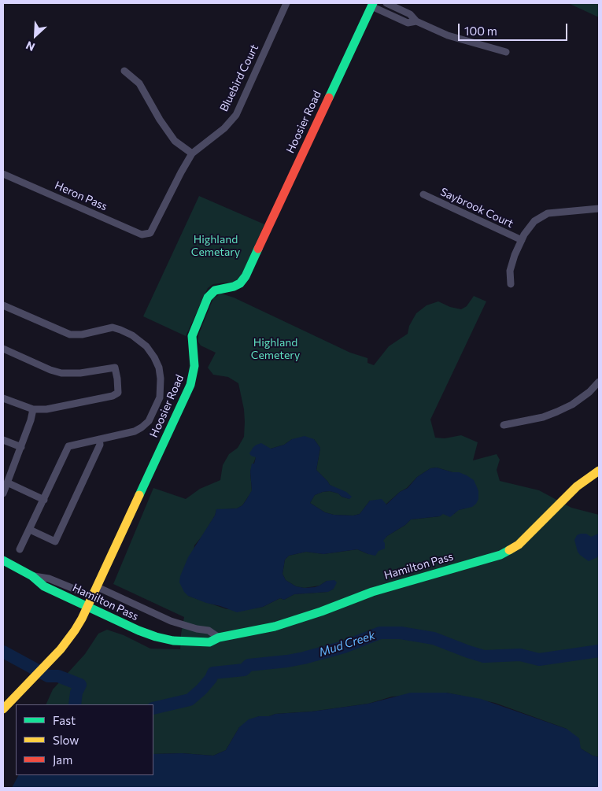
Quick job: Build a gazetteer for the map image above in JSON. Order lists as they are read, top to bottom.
{
  "streets": {
    "street": [
      "Bluebird Court",
      "Hoosier Road",
      "Heron Pass",
      "Saybrook Court",
      "Hamilton Pass"
    ]
  },
  "crossings": [
    ["Bluebird Court", "Heron Pass"],
    ["Hoosier Road", "Hamilton Pass"]
  ],
  "water": ["Mud Creek"],
  "parks": ["Highland Cemetary", "Highland Cemetery"],
  "legend": ["Fast", "Slow", "Jam"],
  "scale_bar": "100 m",
  "north": "bottom left"
}
